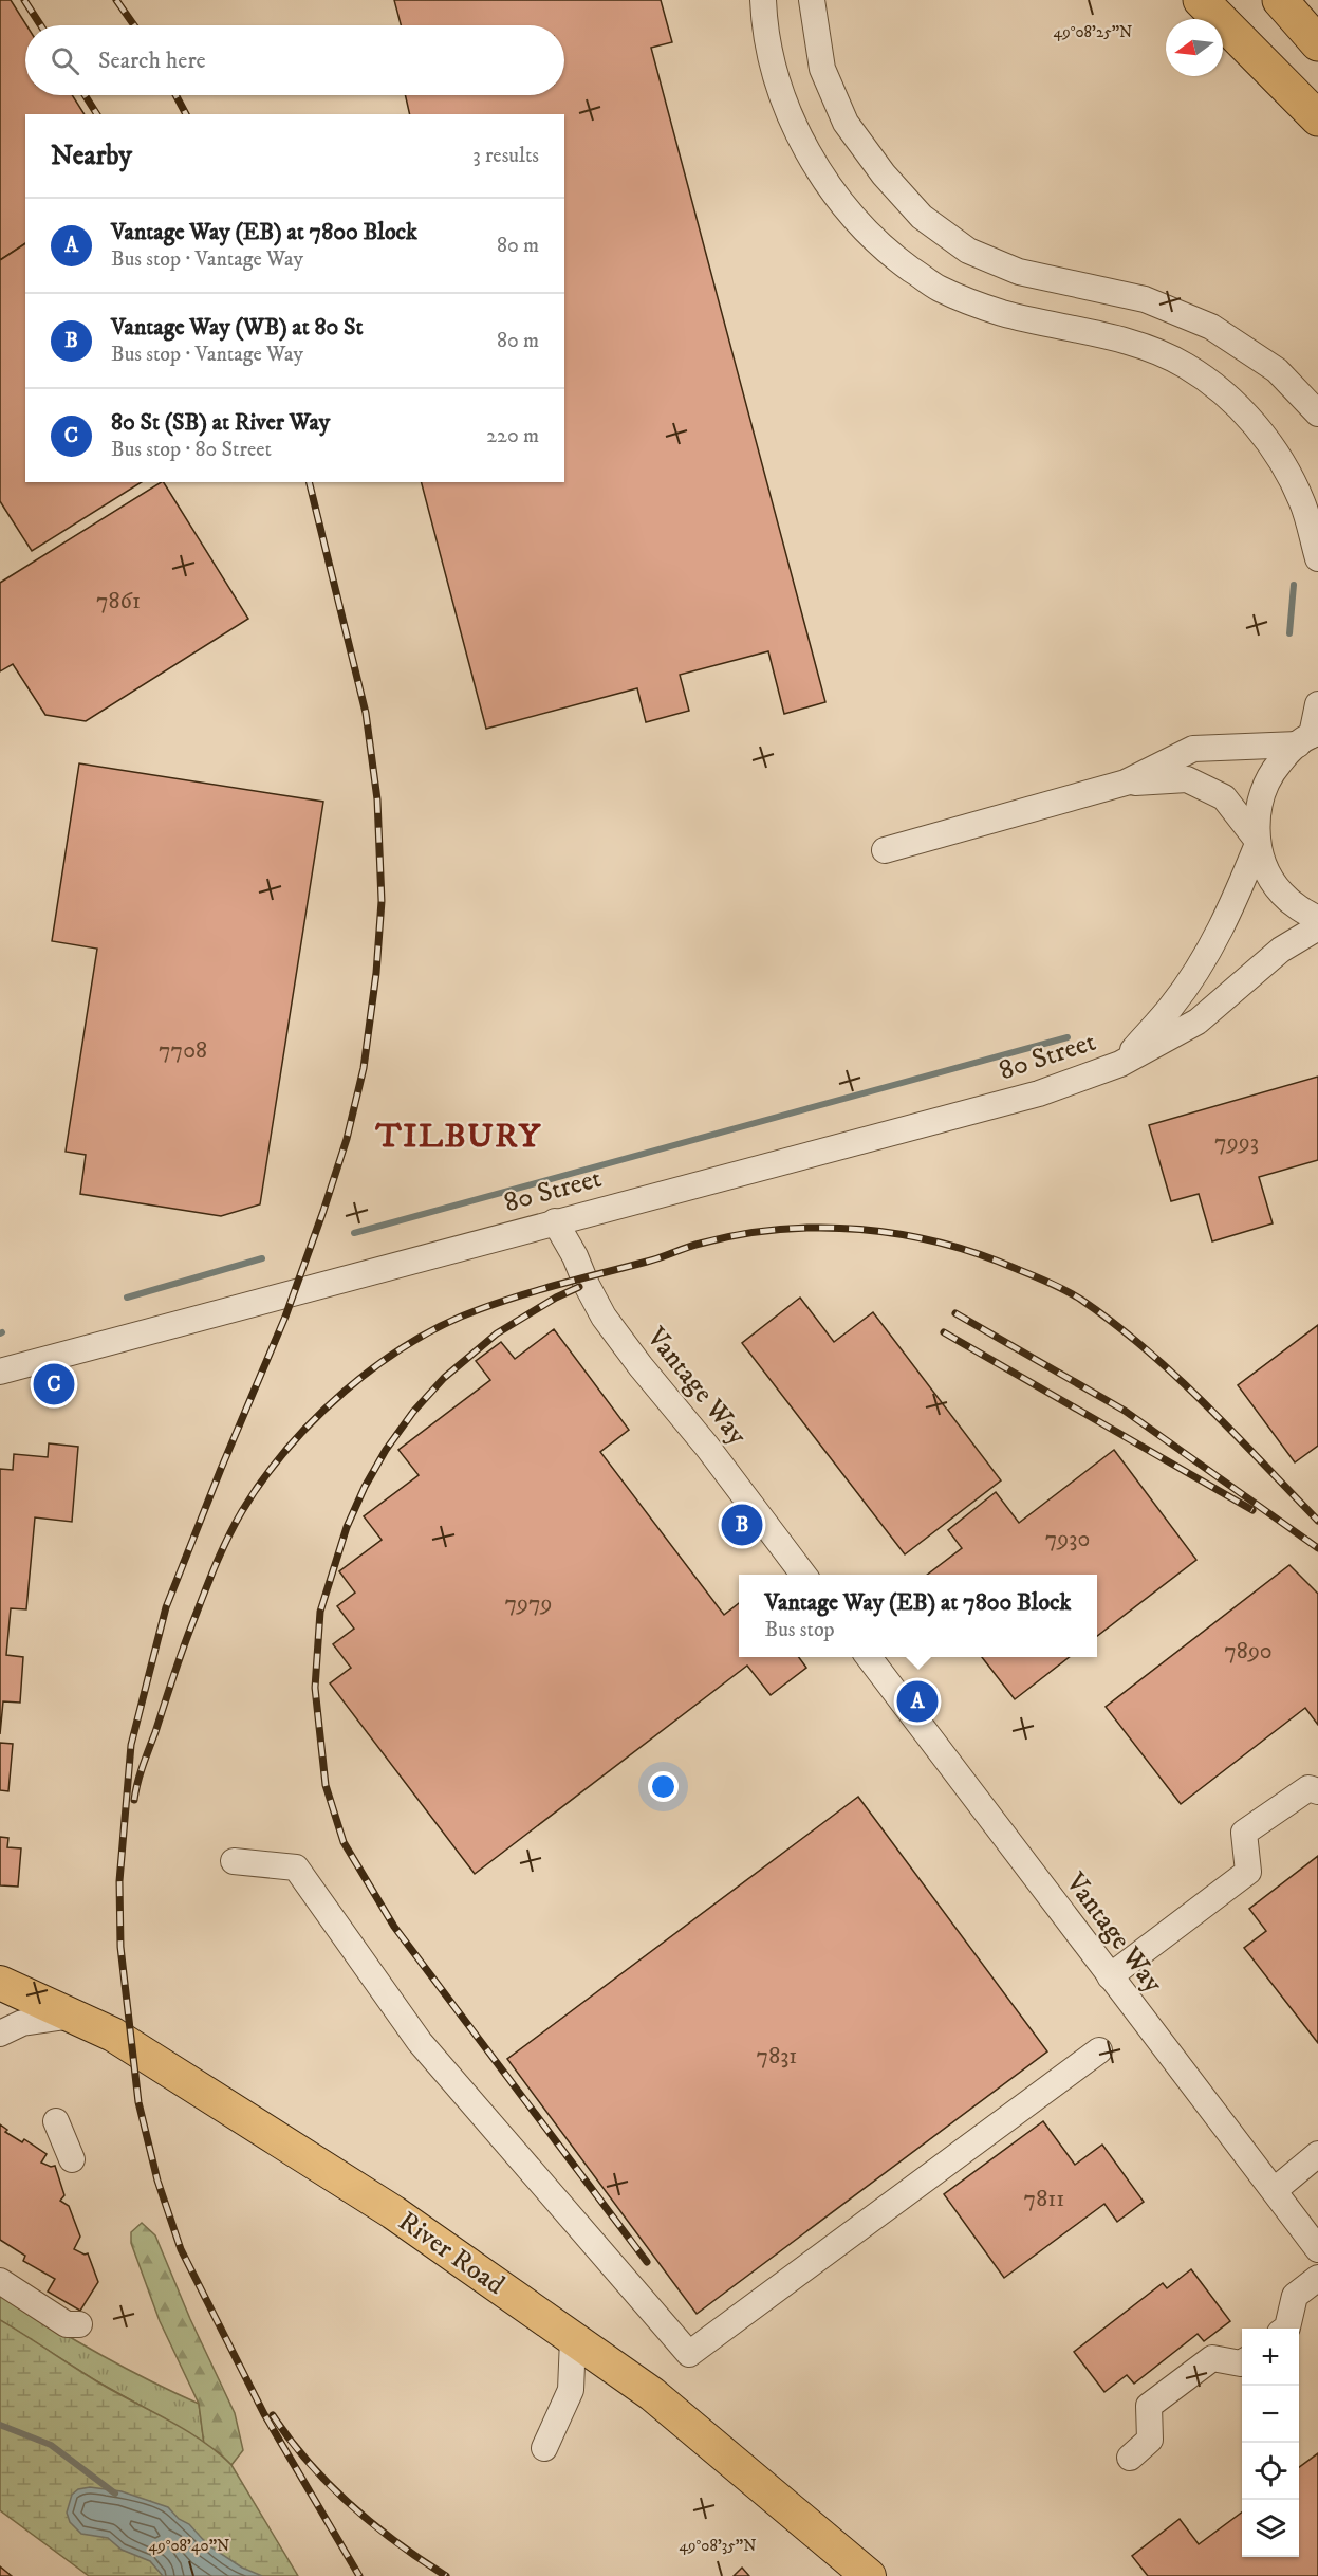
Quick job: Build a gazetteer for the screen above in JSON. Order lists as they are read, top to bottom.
{
  "streets": {
    "main road": ["River Road"],
    "street": ["80 Street", "Vantage Way"]
  },
  "crossings": [
    ["80 Street", "Vantage Way"]
  ],
  "districts": ["TILBURY"],
  "house_numbers": [
    "7861",
    "7708",
    "7993",
    "7930",
    "7979",
    "7890",
    "7831",
    "7811"
  ],
  "north": "left",
  "page": {
    "search": "Search here",
    "heading": ["Nearby", "3 results"],
    "list": [
      {
        "mark": "A",
        "name": "Vantage Way (EB) at 7800 Block",
        "note": "Bus stop · Vantage Way",
        "value": "80 m"
      },
      {
        "mark": "B",
        "name": "Vantage Way (WB) at 80 St",
        "note": "Bus stop · Vantage Way",
        "value": "80 m"
      },
      {
        "mark": "C",
        "name": "80 St (SB) at River Way",
        "note": "Bus stop · 80 Street",
        "value": "220 m"
      }
    ],
    "pins": ["C", "B", "A"],
    "popup": ["Vantage Way (EB) at 7800 Block", "Bus stop"],
    "map_buttons": ["+", "−"]
  },
  "coordinates": ["49°08'25\"N", "49°08'40\"N", "49°08'35\"N"]
}
